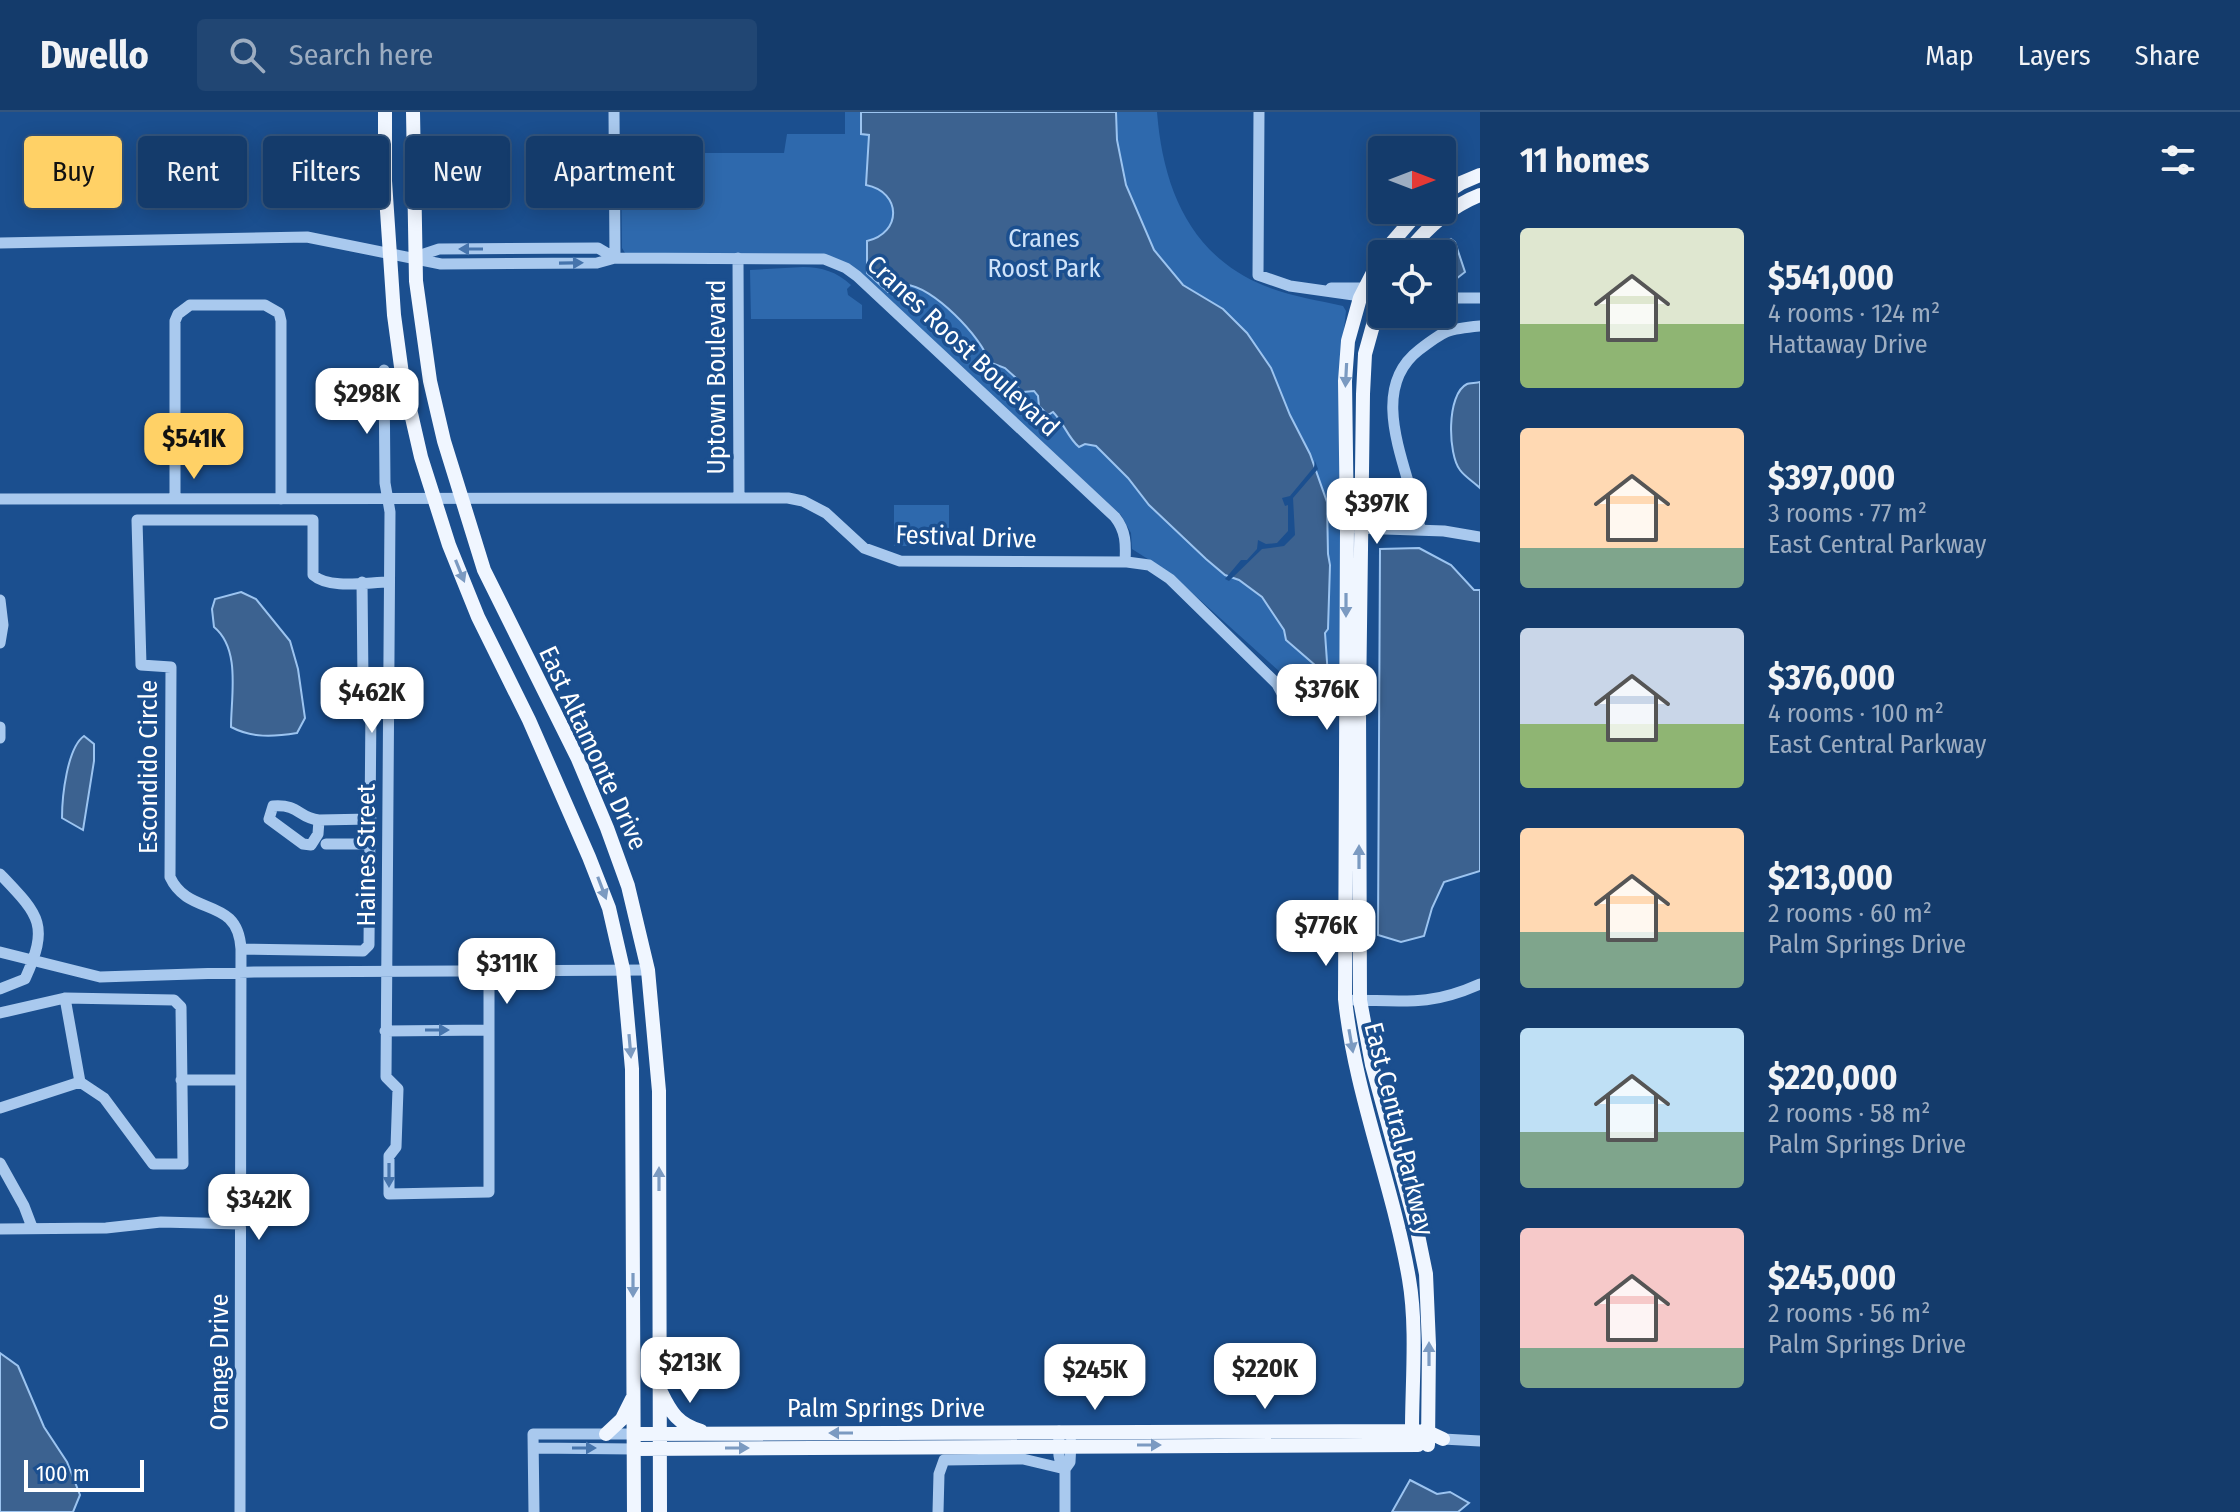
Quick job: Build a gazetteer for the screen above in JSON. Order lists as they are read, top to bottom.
{
  "streets": {
    "main road": ["East Altamonte Drive", "East Central Parkway", "Palm Springs Drive"],
    "street": [
      "Cranes Roost Boulevard",
      "Uptown Boulevard",
      "Festival Drive",
      "Escondido Circle",
      "Haines Street",
      "Orange Drive"
    ]
  },
  "crossings": [
    ["Cranes Roost Boulevard", "Uptown Boulevard"],
    ["Cranes Roost Boulevard", "Festival Drive"],
    ["Cranes Roost Boulevard", "East Altamonte Drive"],
    ["Uptown Boulevard", "Festival Drive"],
    ["Festival Drive", "East Altamonte Drive"],
    ["Festival Drive", "Haines Street"],
    ["Festival Drive", "East Central Parkway"],
    ["East Altamonte Drive", "Palm Springs Drive"],
    ["Escondido Circle", "Haines Street"],
    ["Escondido Circle", "Orange Drive"],
    ["East Central Parkway", "Palm Springs Drive"]
  ],
  "parks": ["Cranes Roost Park"],
  "scale_bar": "100 m",
  "north": "right",
  "page": {
    "header": "Dwello",
    "search": "Search here",
    "nav": ["Map", "Layers", "Share"],
    "heading": "11 homes",
    "chip": [
      "Buy",
      "Rent",
      "Filters",
      "New",
      "Apartment"
    ],
    "list": [
      {
        "name": "$541,000",
        "note": "4 rooms · 124 m² · Hattaway Drive"
      },
      {
        "name": "$397,000",
        "note": "3 rooms · 77 m² · East Central Parkway"
      },
      {
        "name": "$376,000",
        "note": "4 rooms · 100 m² · East Central Parkway"
      },
      {
        "name": "$213,000",
        "note": "2 rooms · 60 m² · Palm Springs Drive"
      },
      {
        "name": "$220,000",
        "note": "2 rooms · 58 m² · Palm Springs Drive"
      },
      {
        "name": "$245,000",
        "note": "2 rooms · 56 m² · Palm Springs Drive"
      }
    ],
    "price": [
      "$298K",
      "$541K",
      "$397K",
      "$376K",
      "$462K",
      "$776K",
      "$311K",
      "$342K",
      "$213K",
      "$220K",
      "$245K"
    ],
    "scale": "100 m"
  }
}
